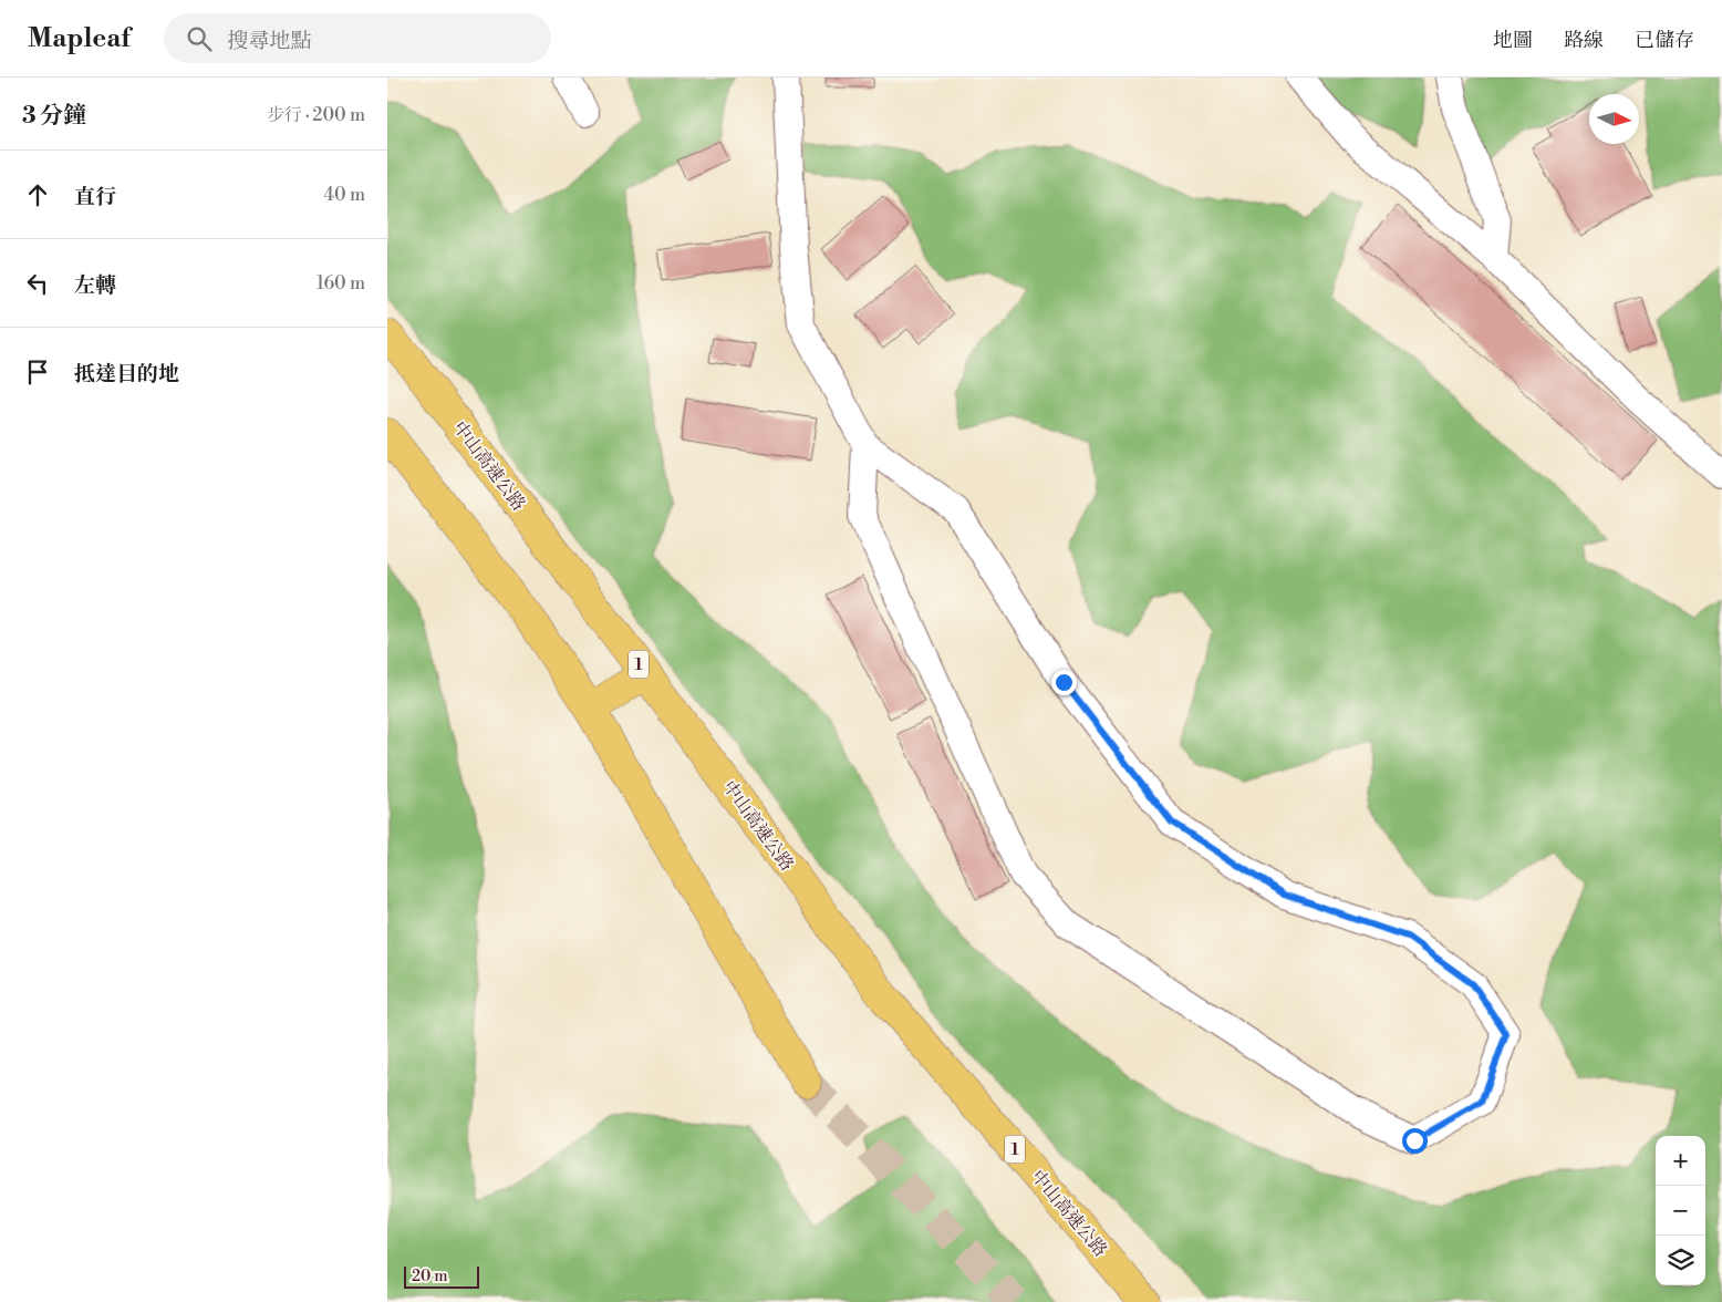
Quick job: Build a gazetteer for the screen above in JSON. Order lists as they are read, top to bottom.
{
  "streets": {
    "highway": ["中山高速公路", "1"]
  },
  "scale_bar": "20 m",
  "north": "right",
  "page": {
    "header": "Mapleaf",
    "search": "搜尋地點",
    "nav": ["地圖", "路線", "已儲存"],
    "heading": ["3 分鐘", "步行 · 200 m"],
    "list": [
      ["直行", "40 m"],
      ["左轉", "160 m"],
      "抵達目的地"
    ],
    "map_buttons": ["+", "−"],
    "scale": "20 m"
  }
}
